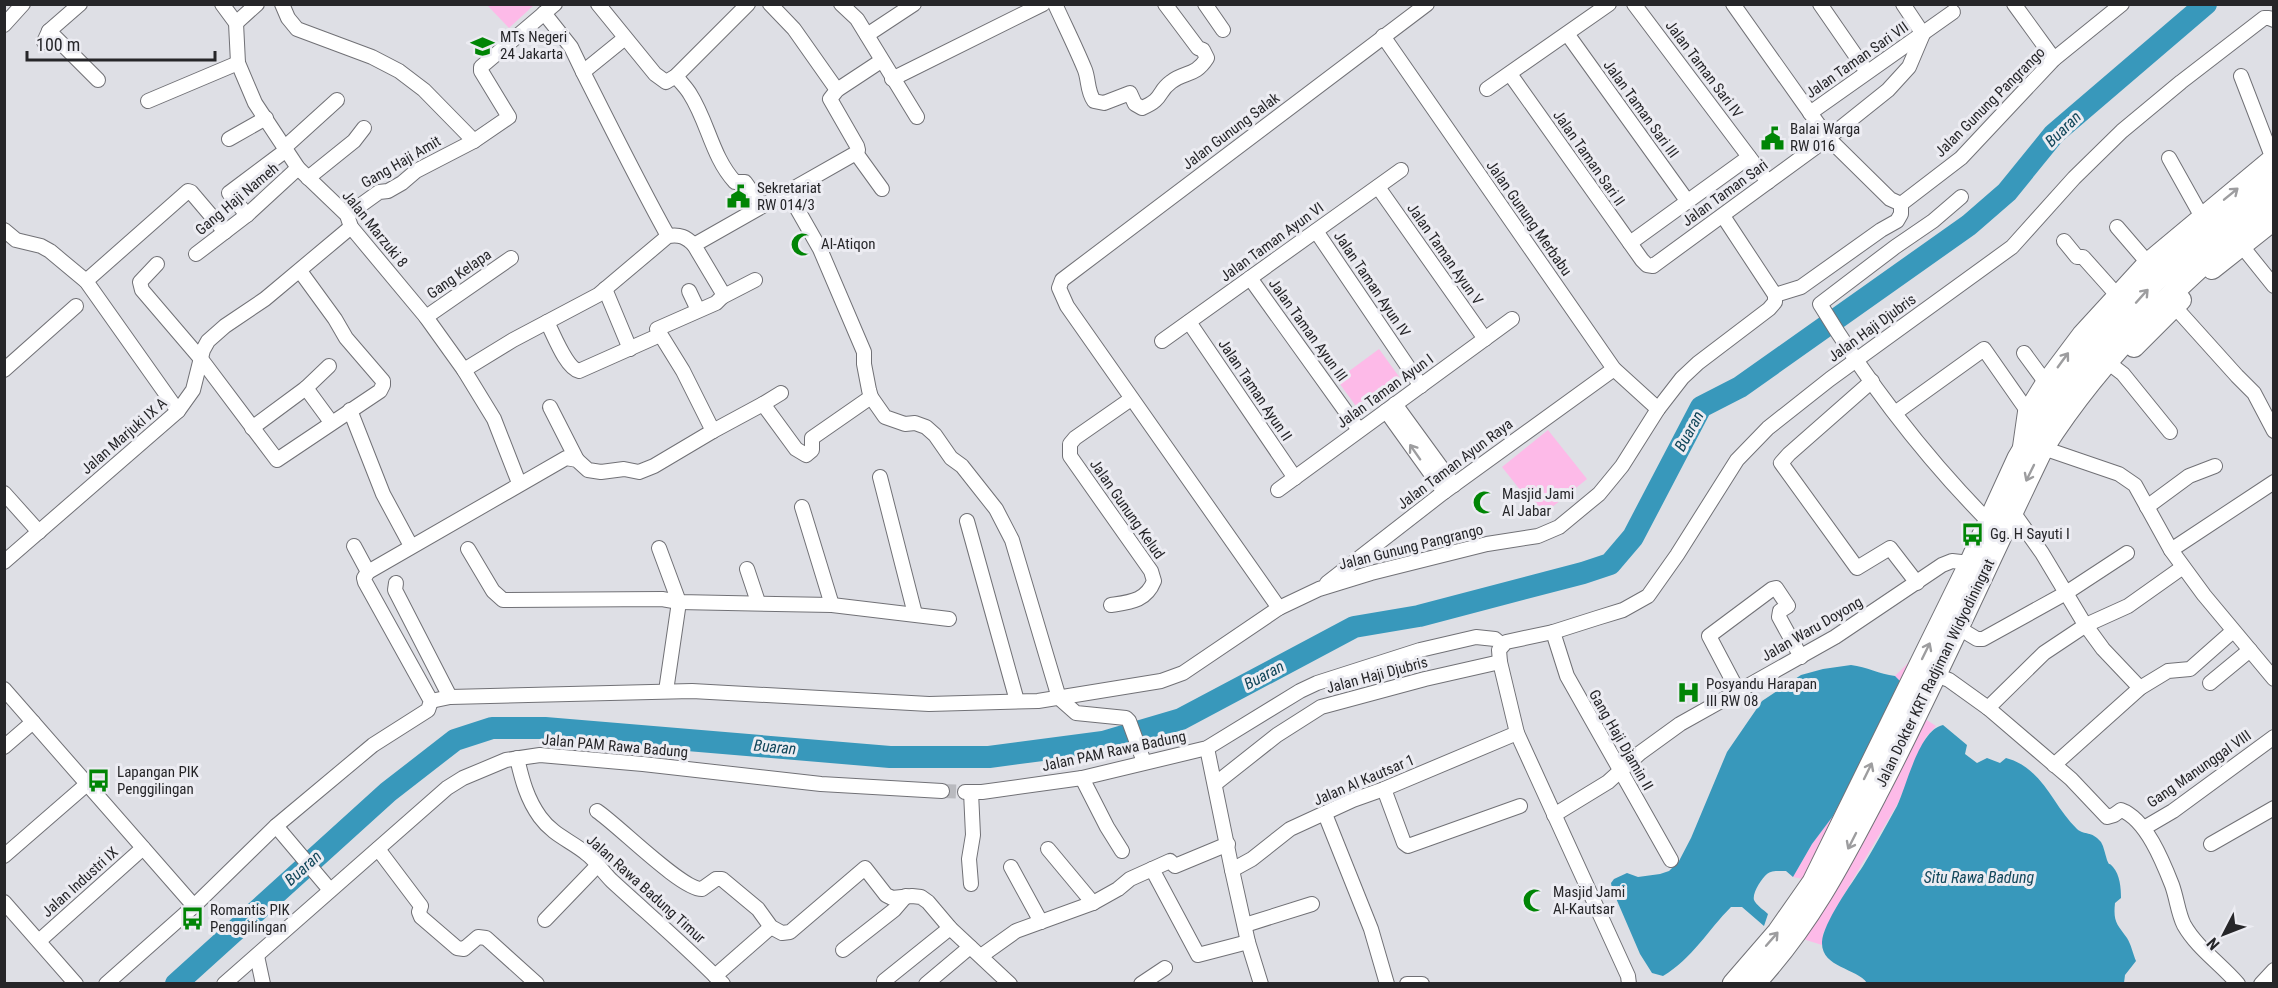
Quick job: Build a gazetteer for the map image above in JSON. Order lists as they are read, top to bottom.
{
  "streets": {
    "main road": ["Jalan Dokter KRT Radjiman Widyodiningrat"],
    "street": [
      "Jalan Taman Sari VII",
      "Jalan Taman Sari IV",
      "Jalan Gunung Pangrango",
      "Jalan Taman Sari III",
      "Jalan Gunung Salak",
      "Jalan Taman Sari II",
      "Gang Haji Amit",
      "Jalan Taman Sari",
      "Gang Haji Nameh",
      "Jalan Gunung Merbabu",
      "Jalan Marzuki 8",
      "Jalan Taman Ayun VI",
      "Jalan Taman Ayun V",
      "Gang Kelapa",
      "Jalan Taman Ayun IV",
      "Jalan Haji Djubris",
      "Jalan Taman Ayun III",
      "Jalan Taman Ayun II",
      "Jalan Taman Ayun I",
      "Jalan Marjuki IX A",
      "Jalan Taman Ayun Raya",
      "Jalan Gunung Kelud",
      "Jalan Waru Doyong",
      "Gang Haji Djamin II",
      "Jalan PAM Rawa Badung",
      "Gang Manunggal VIII",
      "Jalan Al Kautsar 1",
      "Jalan Industri IX",
      "Jalan Rawa Badung Timur"
    ]
  },
  "crossings": [
    ["Jalan Taman Sari VII", "Jalan Taman Sari"],
    ["Jalan Taman Sari IV", "Jalan Taman Sari"],
    ["Jalan Gunung Pangrango", "Jalan Gunung Merbabu"],
    ["Jalan Gunung Pangrango", "Jalan Taman Ayun Raya"],
    ["Jalan Gunung Salak", "Jalan Gunung Merbabu"],
    ["Jalan Gunung Salak", "Jalan Gunung Kelud"],
    ["Jalan Taman Sari II", "Jalan Taman Sari"],
    ["Gang Haji Amit", "Jalan Marzuki 8"],
    ["Gang Haji Amit", "Jalan Marjuki IX A"],
    ["Gang Haji Nameh", "Jalan Marzuki 8"],
    ["Jalan Gunung Merbabu", "Jalan Taman Ayun Raya"],
    ["Jalan Marzuki 8", "Gang Kelapa"],
    ["Jalan Marzuki 8", "Jalan Marjuki IX A"],
    ["Jalan Taman Ayun VI", "Jalan Taman Ayun V"],
    ["Jalan Taman Ayun VI", "Jalan Taman Ayun IV"],
    ["Jalan Taman Ayun VI", "Jalan Taman Ayun III"],
    ["Jalan Taman Ayun VI", "Jalan Taman Ayun II"],
    ["Jalan Taman Ayun V", "Jalan Taman Ayun I"],
    ["Jalan Taman Ayun IV", "Jalan Taman Ayun I"],
    ["Jalan Haji Djubris", "Gang Haji Djamin II"],
    ["Jalan Haji Djubris", "Jalan PAM Rawa Badung"],
    ["Jalan Taman Ayun III", "Jalan Taman Ayun I"],
    ["Jalan Taman Ayun II", "Jalan Taman Ayun I"],
    ["Jalan Waru Doyong", "Jalan Dokter KRT Radjiman Widyodiningrat"],
    ["Jalan Waru Doyong", "Gang Haji Djamin II"],
    ["Jalan PAM Rawa Badung", "Jalan Al Kautsar 1"],
    ["Jalan PAM Rawa Badung", "Jalan Rawa Badung Timur"]
  ],
  "water": ["Buaran", "Situ Rawa Badung"],
  "places": {
    "school or university": ["MTs Negeri 24 Jakarta"],
    "public building": ["Balai Warga RW 016", "Sekretariat RW 014/3"],
    "mosque": ["Al-Atiqon", "Masjid Jami Al Jabar", "Masjid Jami Al-Kautsar"],
    "bus stop": ["Gg. H Sayuti I", "Lapangan PIK Penggilingan", "Romantis PIK Penggilingan"],
    "hospital": ["Posyandu Harapan III RW 08"]
  },
  "scale_bar": "100 m",
  "north": "bottom left"
}
